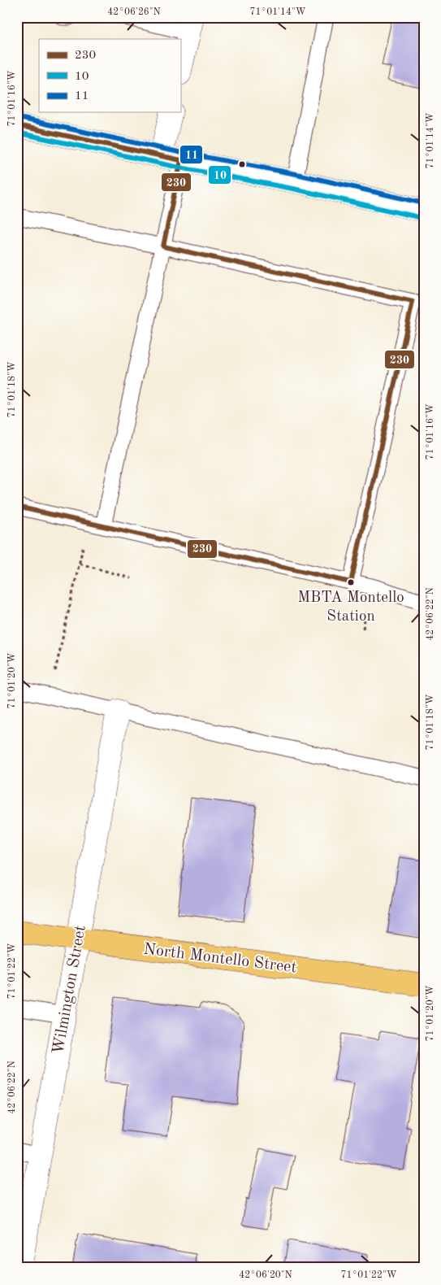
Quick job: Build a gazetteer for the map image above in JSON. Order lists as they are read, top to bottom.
{
  "streets": {
    "main road": ["North Montello Street"],
    "street": ["Wilmington Street"]
  },
  "crossings": [
    ["North Montello Street", "Wilmington Street"]
  ],
  "places": ["MBTA Montello Station"],
  "lines": ["transit line 11", "transit line 230", "transit line 10"],
  "legend": ["230", "10", "11"],
  "coordinates": [
    "42°06'26\"N",
    "71°01'14\"W",
    "71°01'16\"W",
    "71°01'18\"W",
    "42°06'22\"N",
    "71°01'20\"W",
    "71°01'22\"W",
    "42°06'20\"N"
  ]
}
